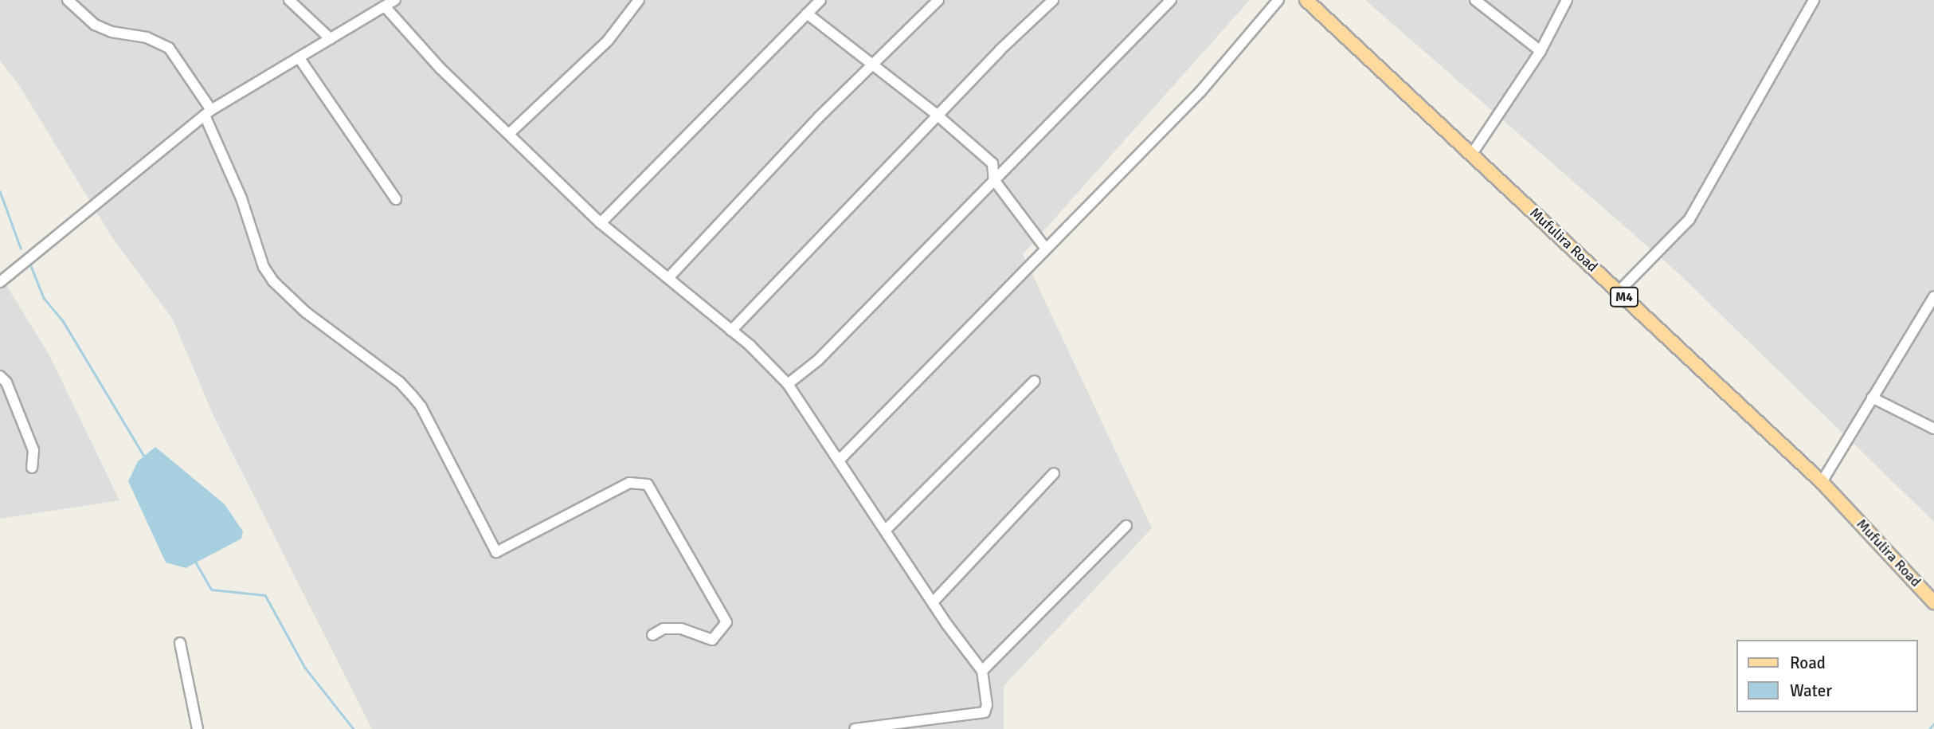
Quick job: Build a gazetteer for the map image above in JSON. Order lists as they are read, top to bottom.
{
  "streets": {
    "main road": ["Mufulira Road", "M4"]
  },
  "legend": ["Road", "Water"]
}
